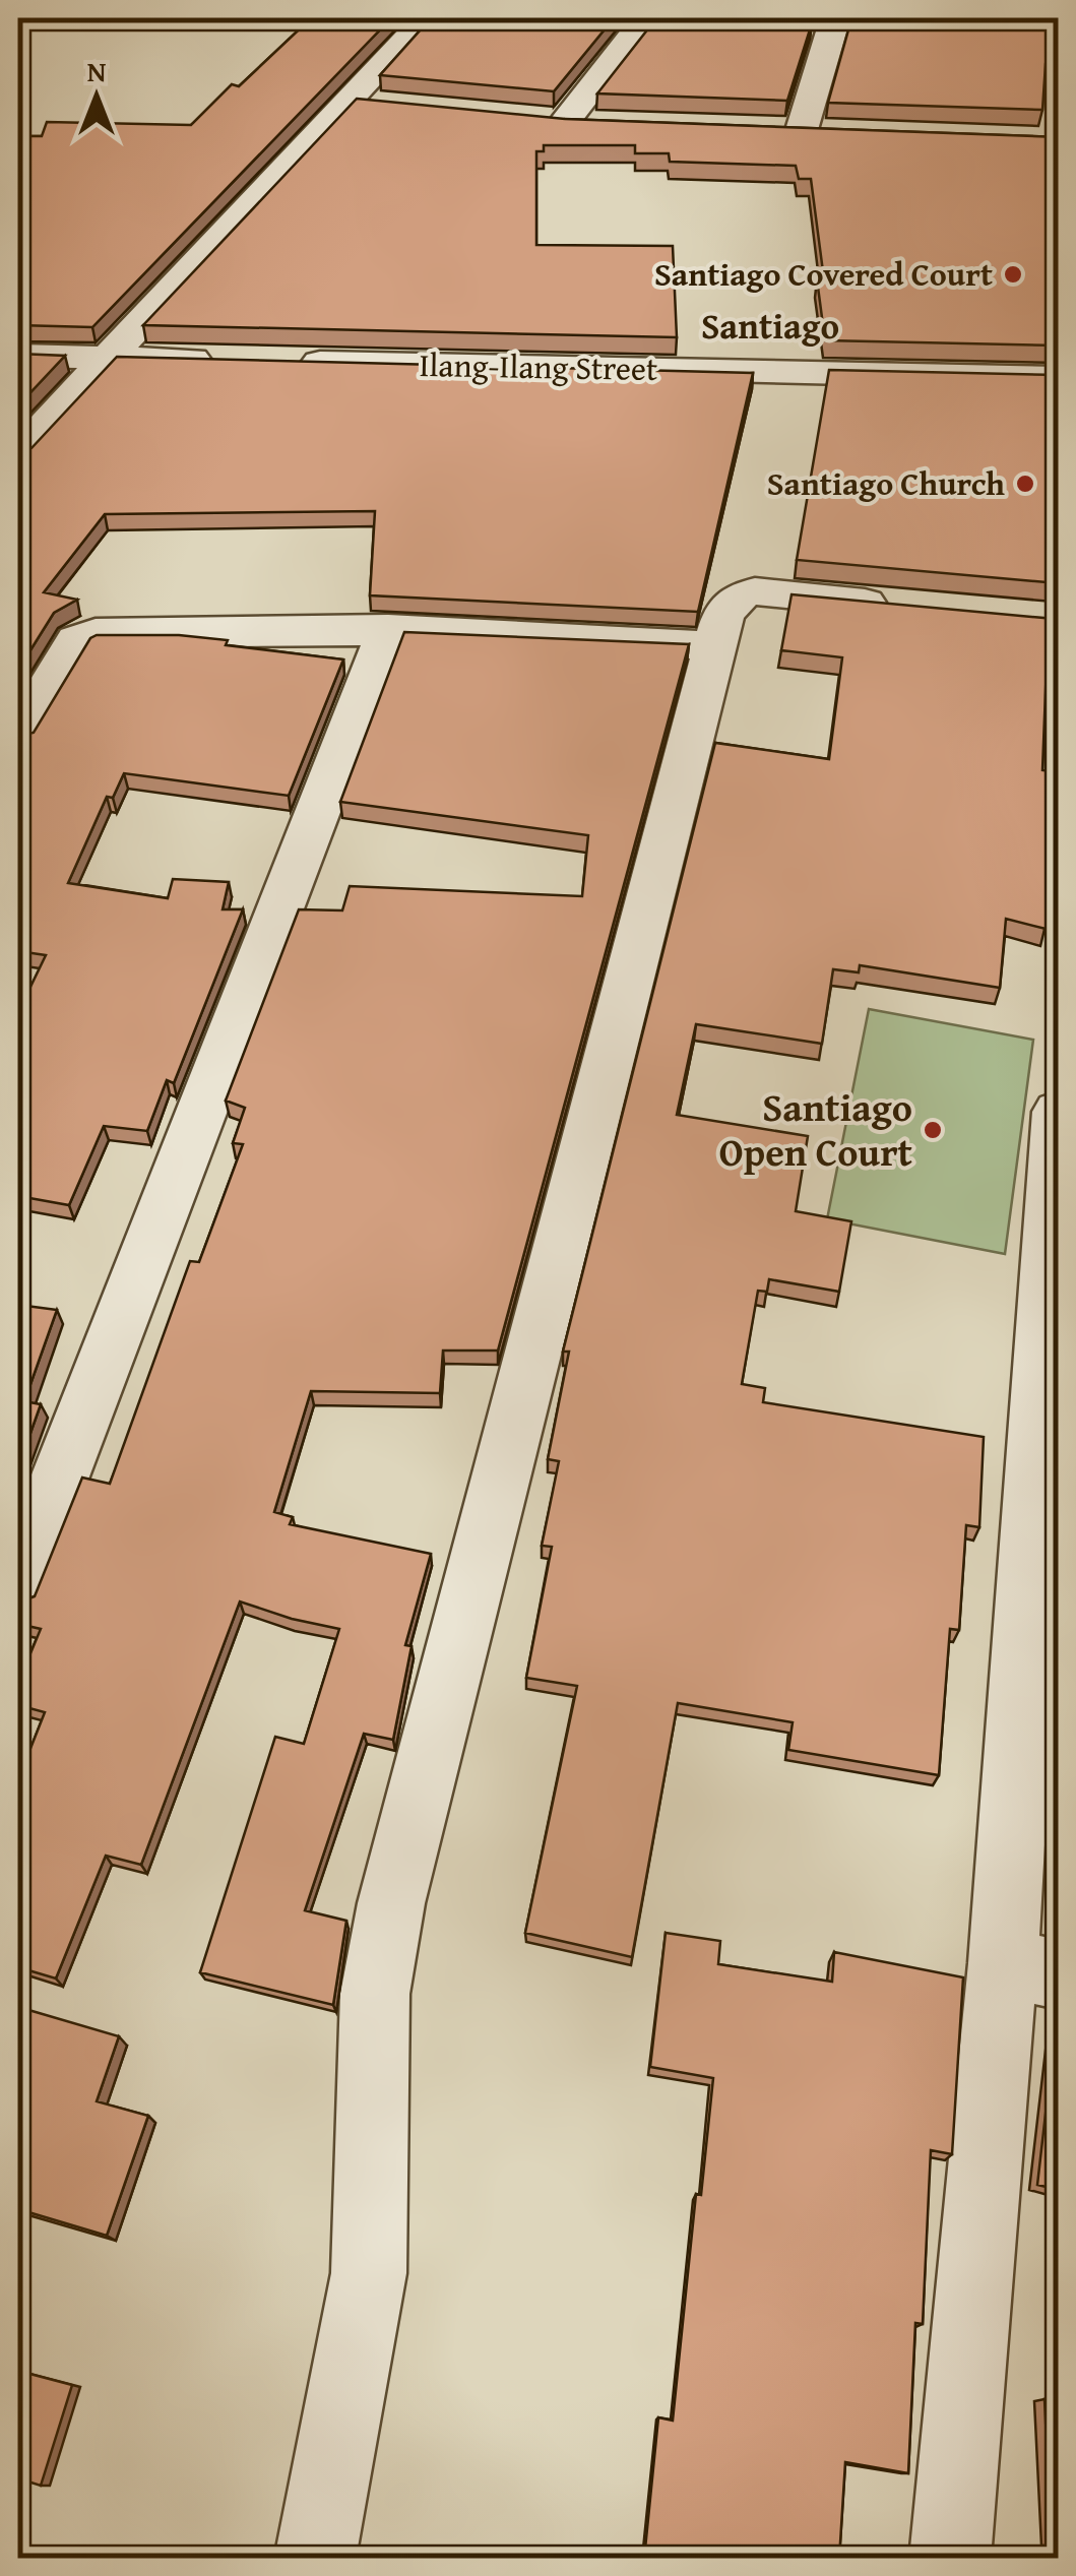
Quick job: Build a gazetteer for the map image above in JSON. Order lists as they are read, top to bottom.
{
  "streets": {
    "street": ["Ilang-Ilang Street"]
  },
  "districts": ["Santiago"],
  "places": ["Santiago Covered Court", "Santiago Church", "Santiago Open Court"],
  "north": "top"
}
